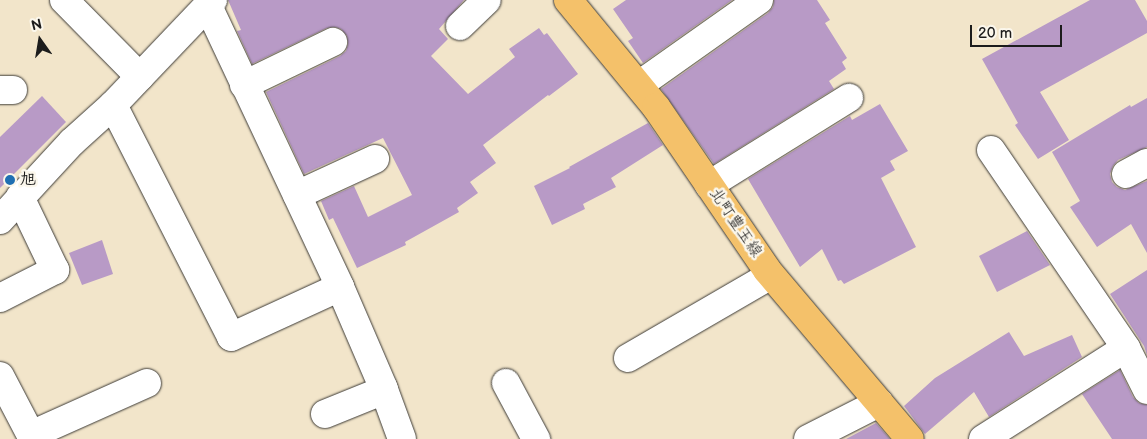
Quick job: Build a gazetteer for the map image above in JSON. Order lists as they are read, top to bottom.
{
  "streets": {
    "main road": ["北町豊玉線"]
  },
  "places": ["旭"],
  "scale_bar": "20 m",
  "north": "top"
}
